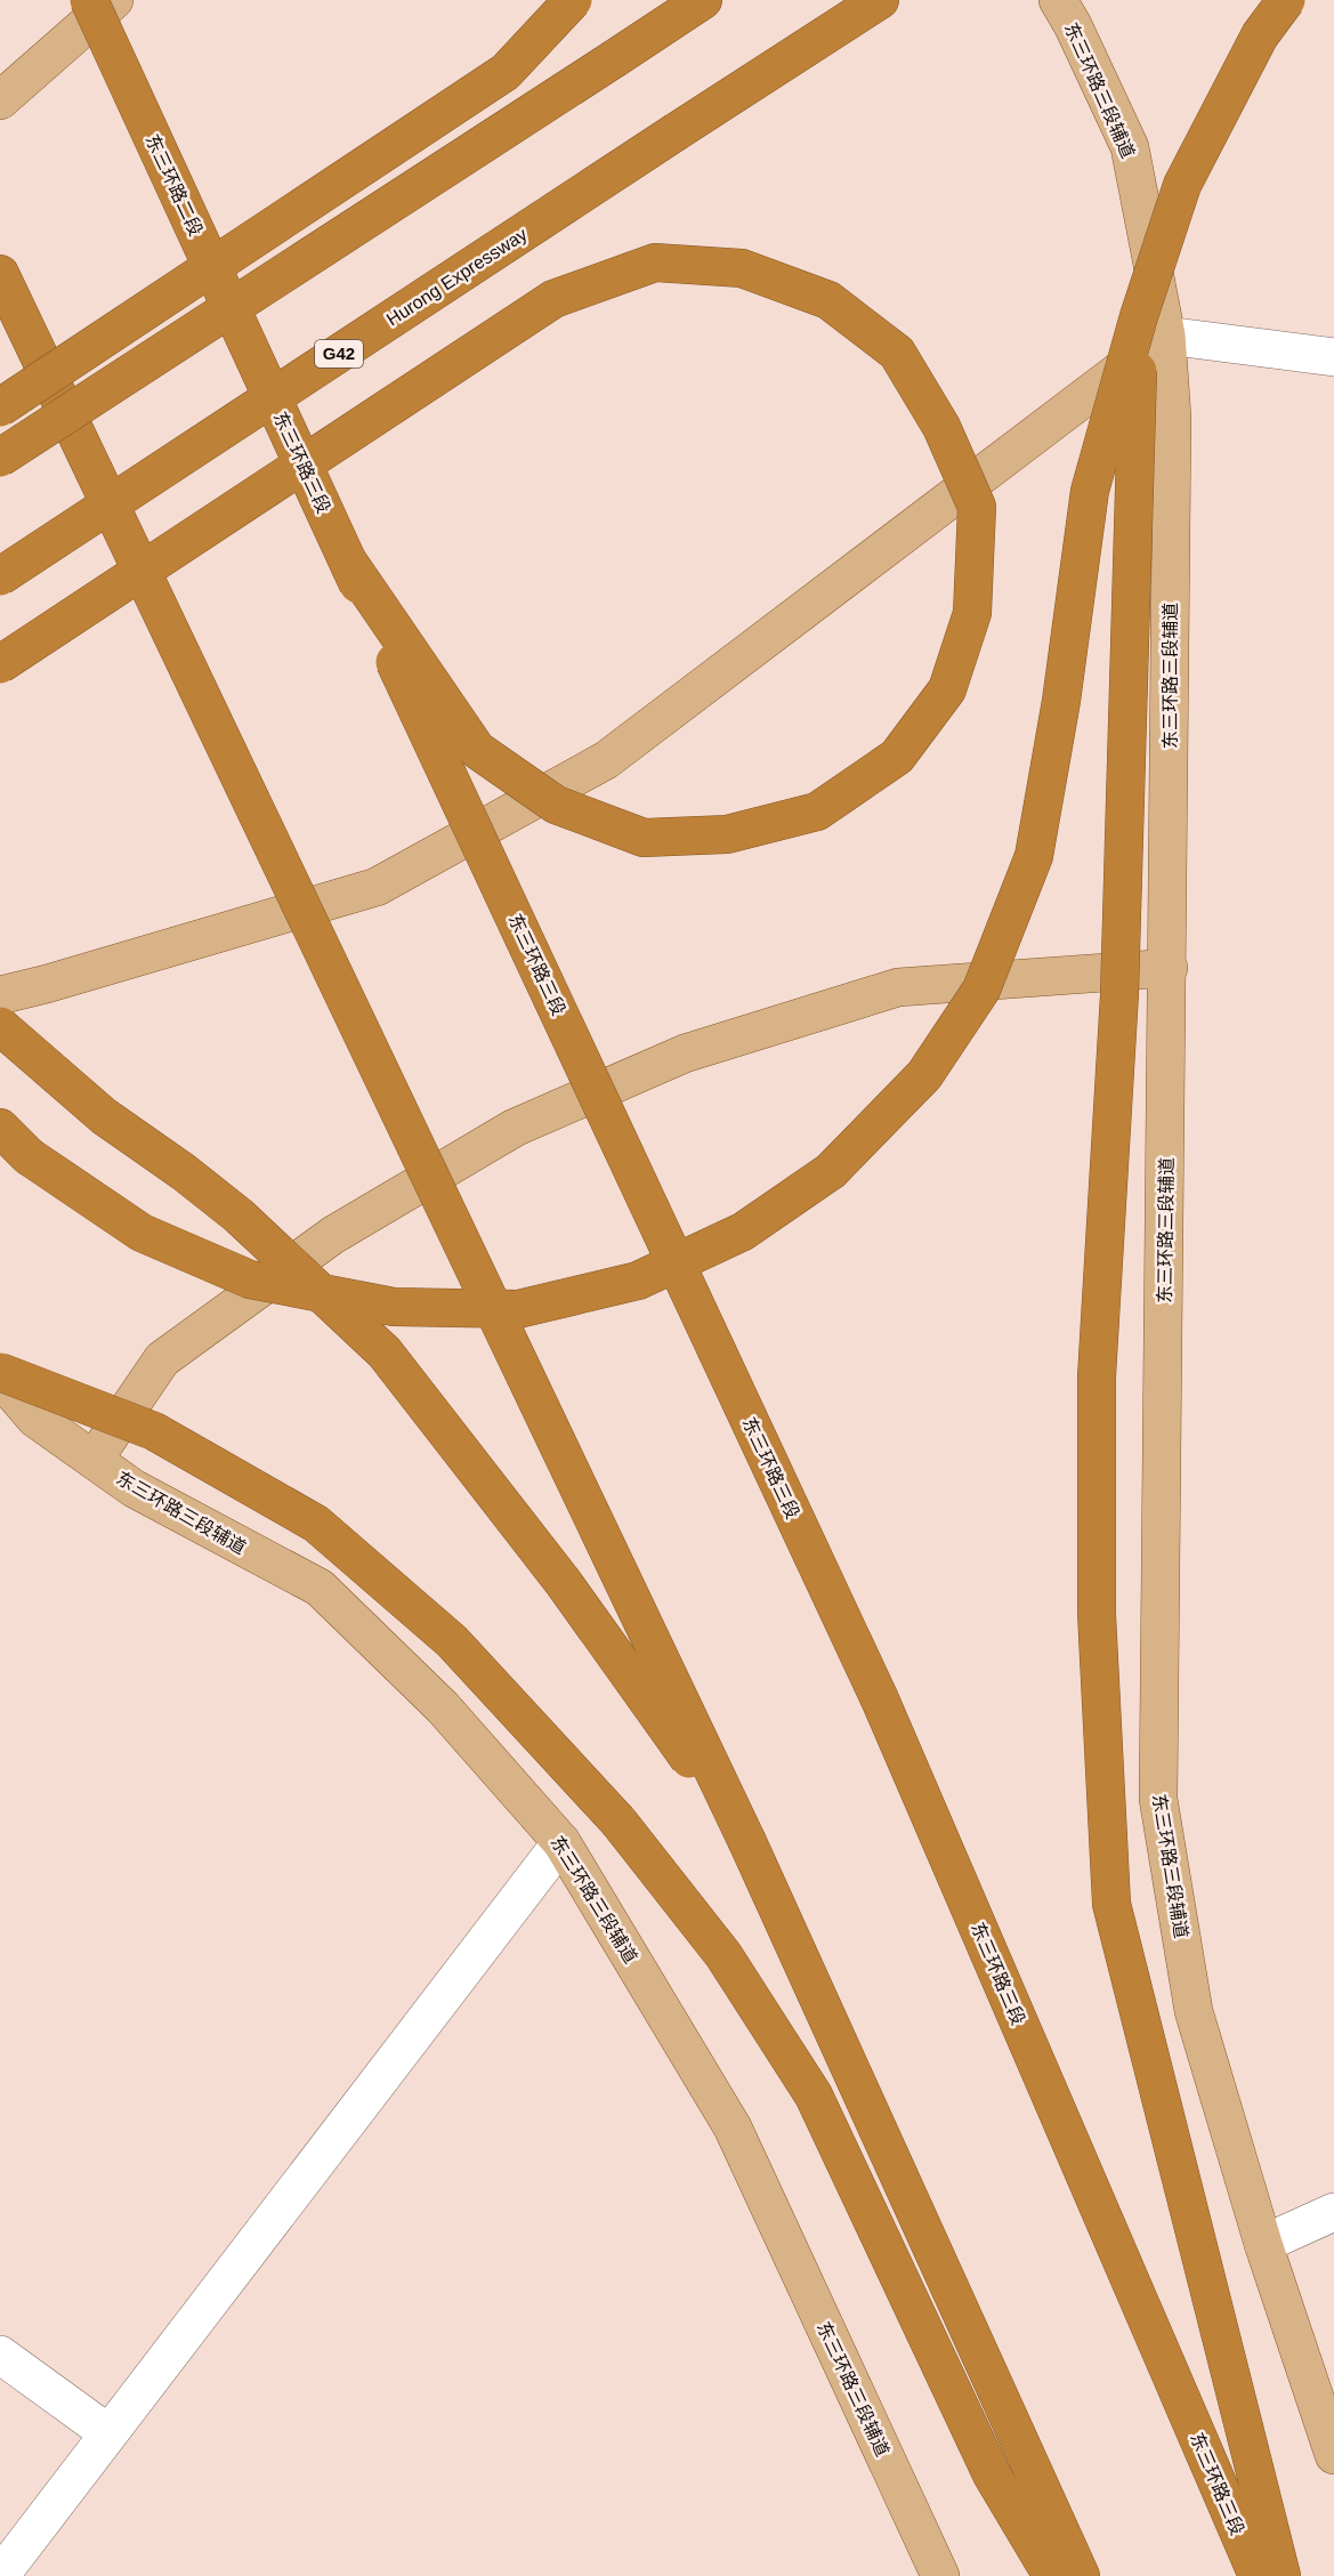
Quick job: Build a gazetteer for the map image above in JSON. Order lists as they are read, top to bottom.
{
  "streets": {
    "highway": [
      "东三环路二段",
      "Hurong Expressway",
      "G42",
      "东三环路三段"
    ],
    "main road": ["东三环路三段辅道"]
  },
  "crossings": [
    ["东三环路二段", "东三环路三段"]
  ]
}
